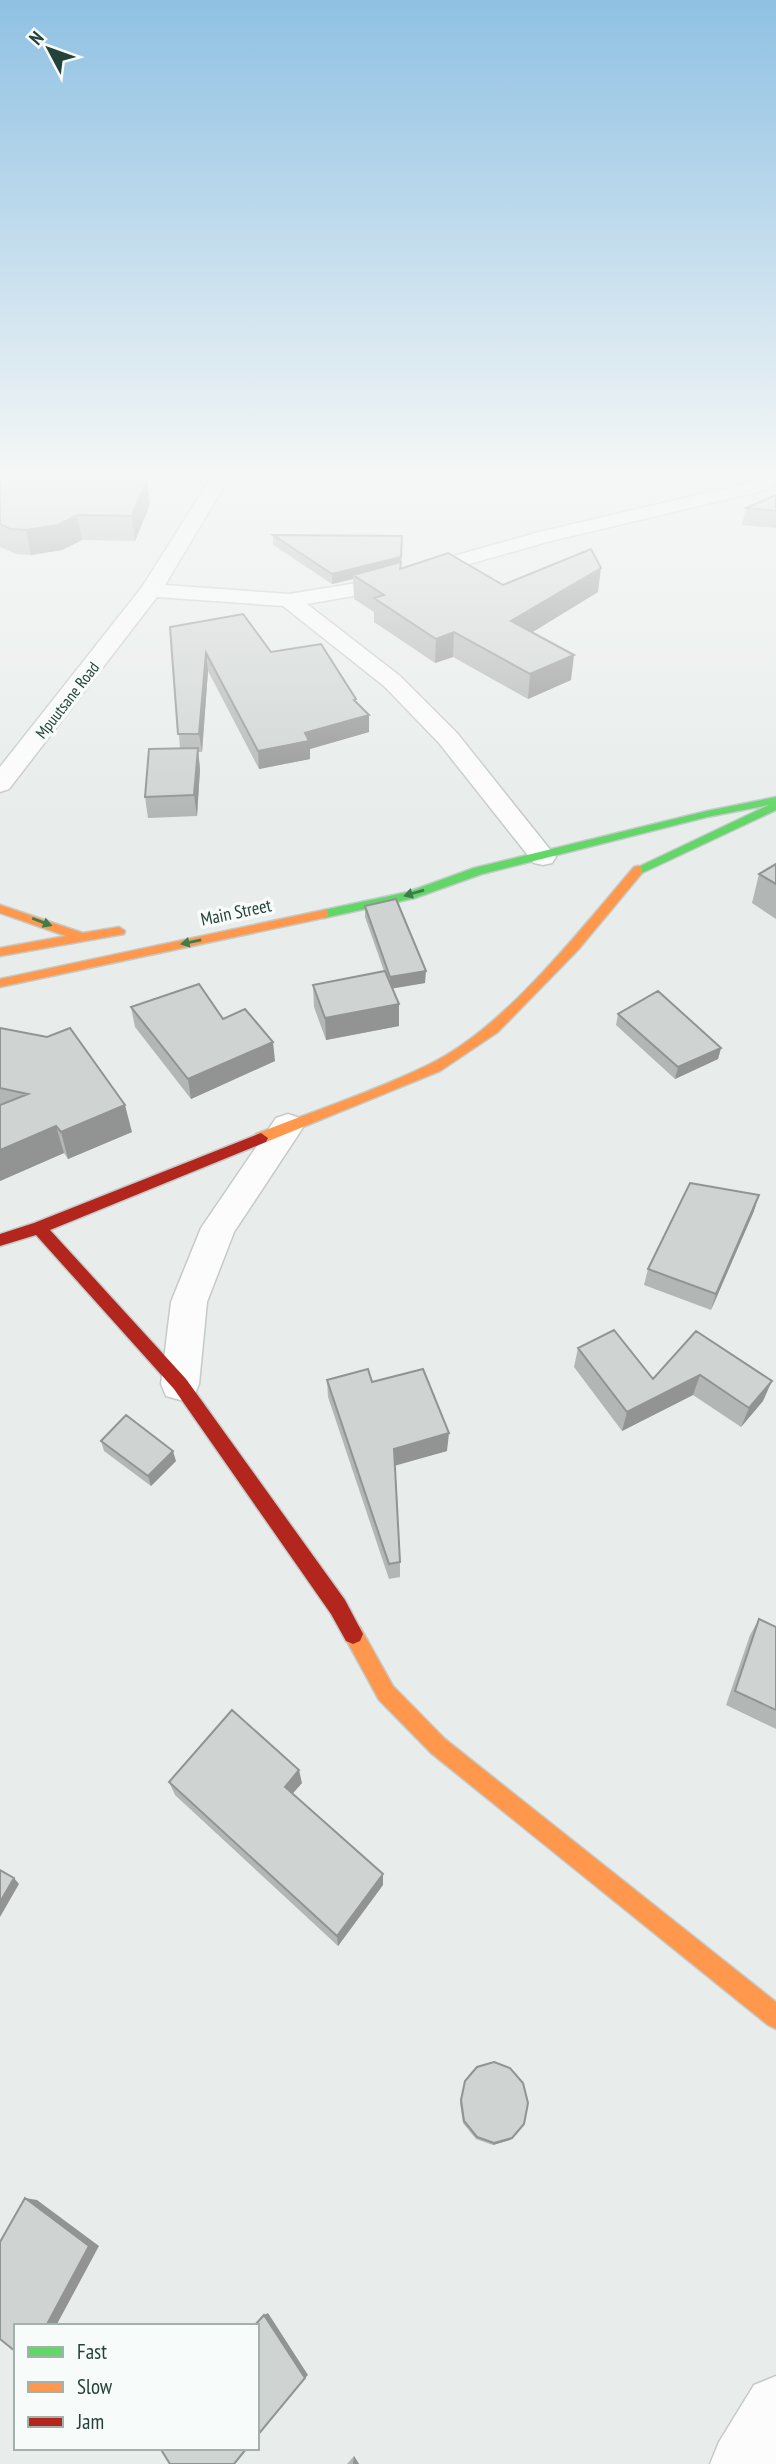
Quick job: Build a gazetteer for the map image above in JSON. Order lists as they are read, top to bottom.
{
  "streets": {
    "main road": ["Main Street"],
    "street": ["Mpuutsane Road"]
  },
  "legend": ["Fast", "Slow", "Jam"],
  "north": "top left"
}
